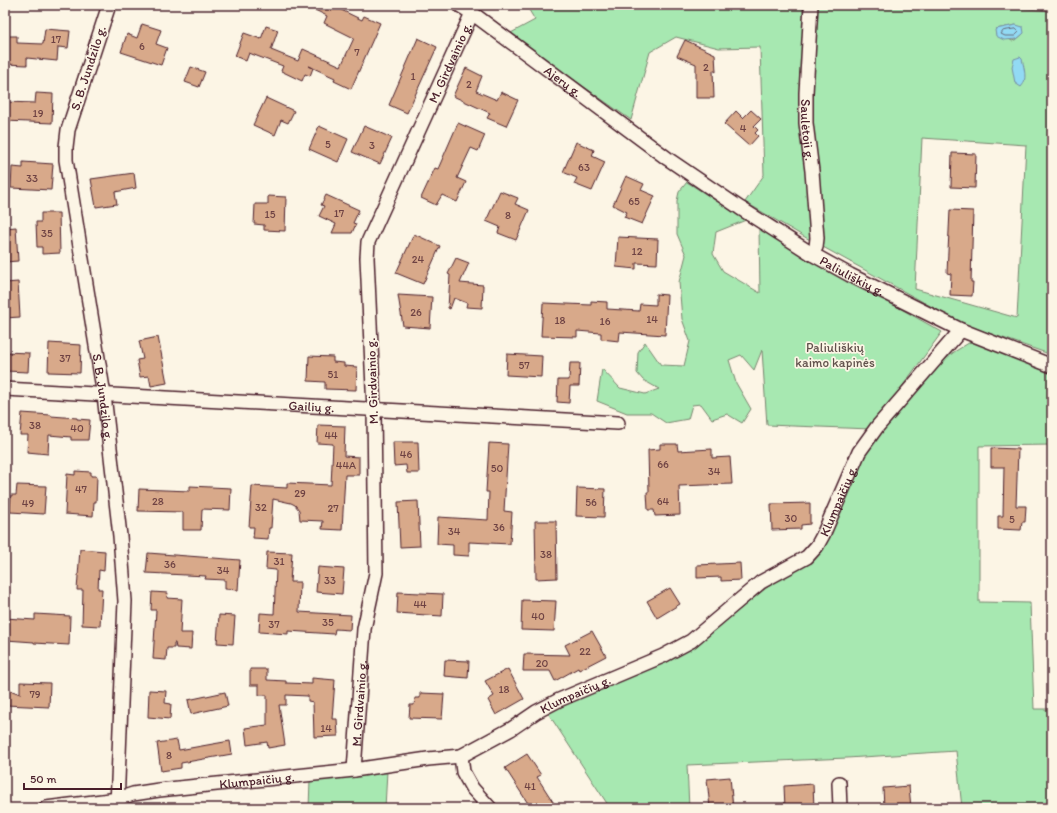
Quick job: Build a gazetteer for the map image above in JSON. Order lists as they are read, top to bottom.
{
  "streets": {
    "street": [
      "M. Girdvainio g.",
      "S. B. Jundzilo g.",
      "Ajerų g.",
      "Saulėtoji g.",
      "Paliuliškių g.",
      "Gailių g.",
      "Klumpaičių g."
    ]
  },
  "crossings": [
    ["M. Girdvainio g.", "Ajerų g."],
    ["M. Girdvainio g.", "Gailių g."],
    ["M. Girdvainio g.", "Klumpaičių g."],
    ["S. B. Jundzilo g.", "Gailių g."],
    ["S. B. Jundzilo g.", "Klumpaičių g."],
    ["Ajerų g.", "Paliuliškių g."],
    ["Saulėtoji g.", "Paliuliškių g."],
    ["Paliuliškių g.", "Klumpaičių g."]
  ],
  "parks": ["Paliuliškių kaimo kapinės"],
  "house_numbers": [
    "17",
    "6",
    "7",
    "2",
    "1",
    "2",
    "19",
    "4",
    "5",
    "3",
    "63",
    "33",
    "65",
    "17",
    "15",
    "8",
    "35",
    "12",
    "24",
    "26",
    "14",
    "18",
    "16",
    "37",
    "57",
    "51",
    "38",
    "40",
    "44",
    "46",
    "66",
    "44A",
    "50",
    "34",
    "47",
    "29",
    "28",
    "64",
    "56",
    "49",
    "32",
    "27",
    "30",
    "5",
    "36",
    "34",
    "38",
    "31",
    "36",
    "34",
    "33",
    "44",
    "40",
    "35",
    "37",
    "22",
    "20",
    "18",
    "79",
    "14",
    "8",
    "41"
  ],
  "scale_bar": "50 m"
}
